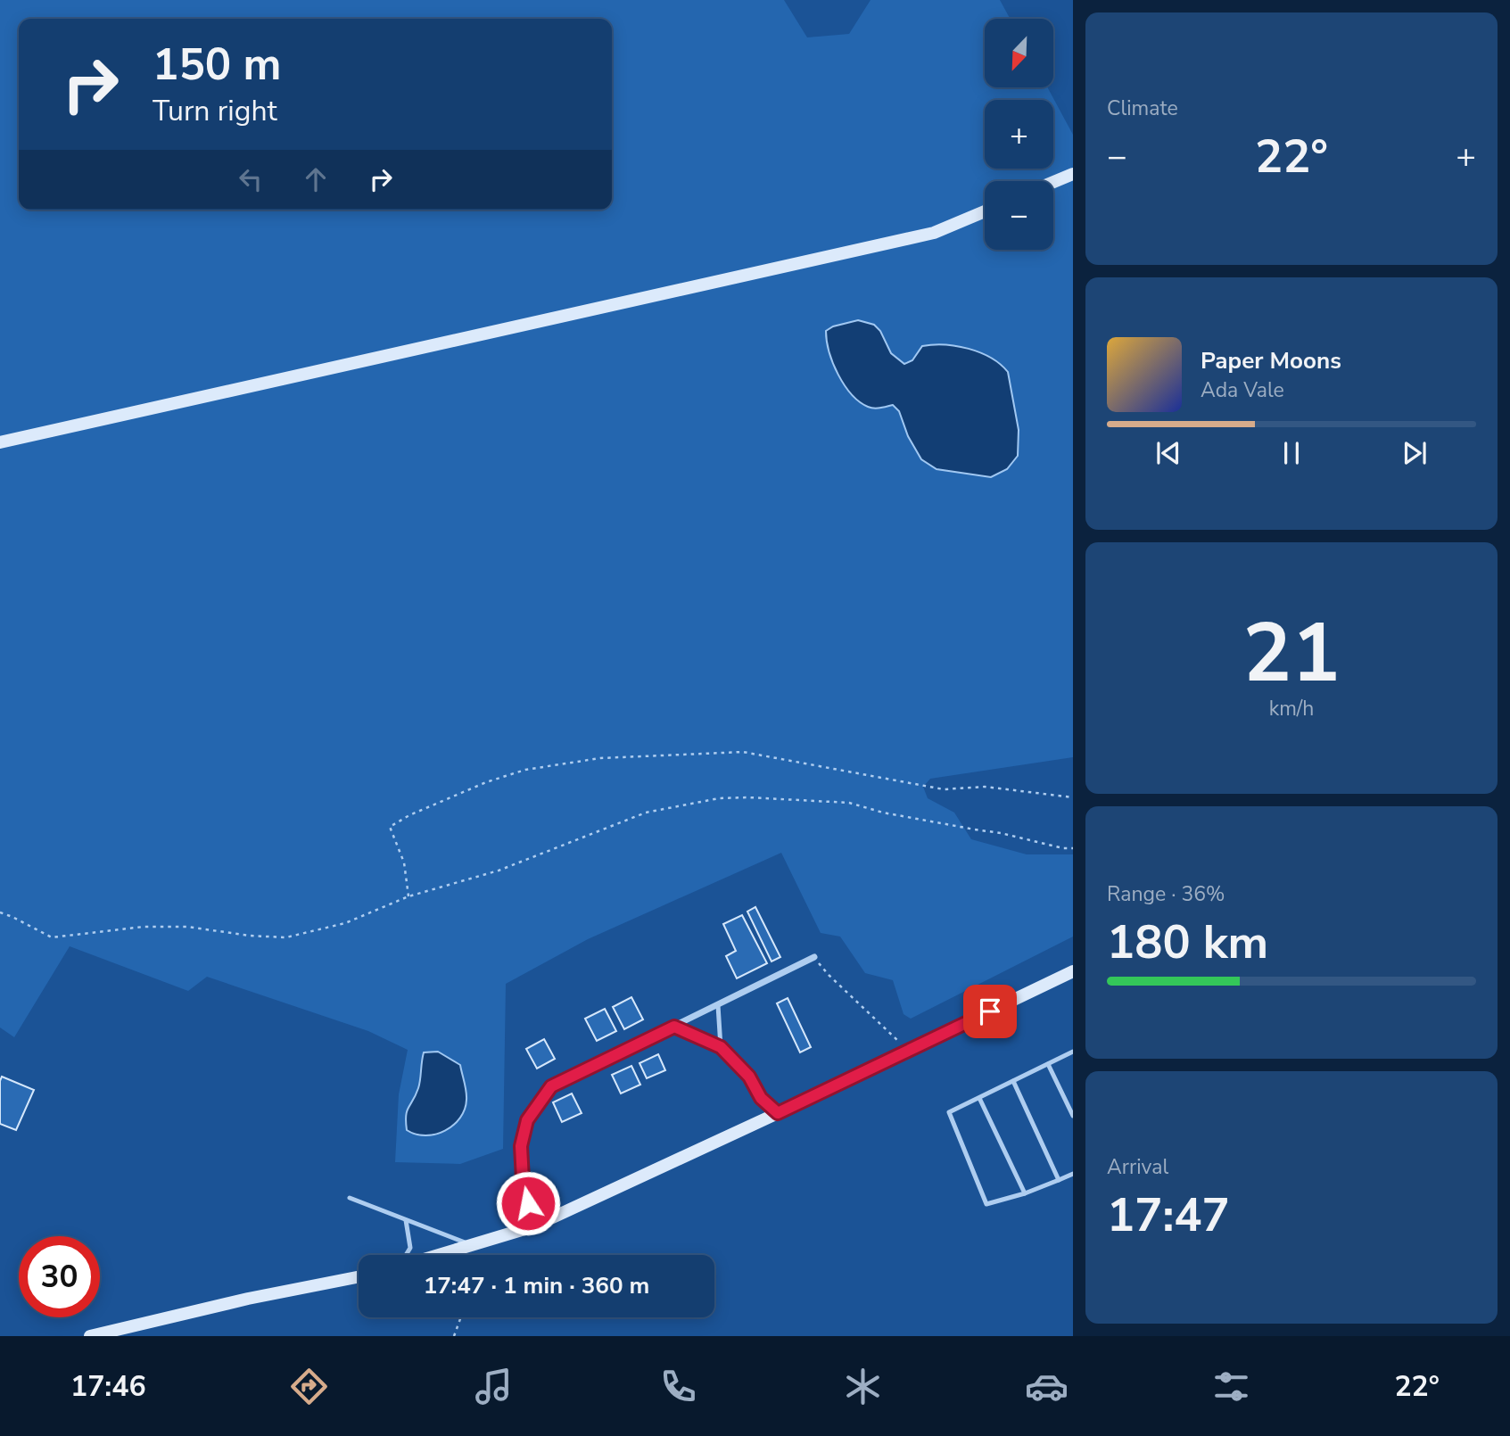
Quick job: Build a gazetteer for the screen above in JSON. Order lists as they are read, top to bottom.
{
  "north": "bottom left",
  "page": {
    "tile": [
      "Climate",
      ["21", "km/h"],
      ["Range · 36%", "180 km"],
      ["Arrival", "17:47"]
    ],
    "map_buttons": ["+", "−"],
    "turn": ["150 m", "Turn right"],
    "heat": ["−", "22°", "+"],
    "song": ["Paper Moons", "Ada Vale"],
    "limit": "30",
    "trip": "17:47 · 1 min · 360 m",
    "tabs": ["17:46", "22°"]
  }
}
